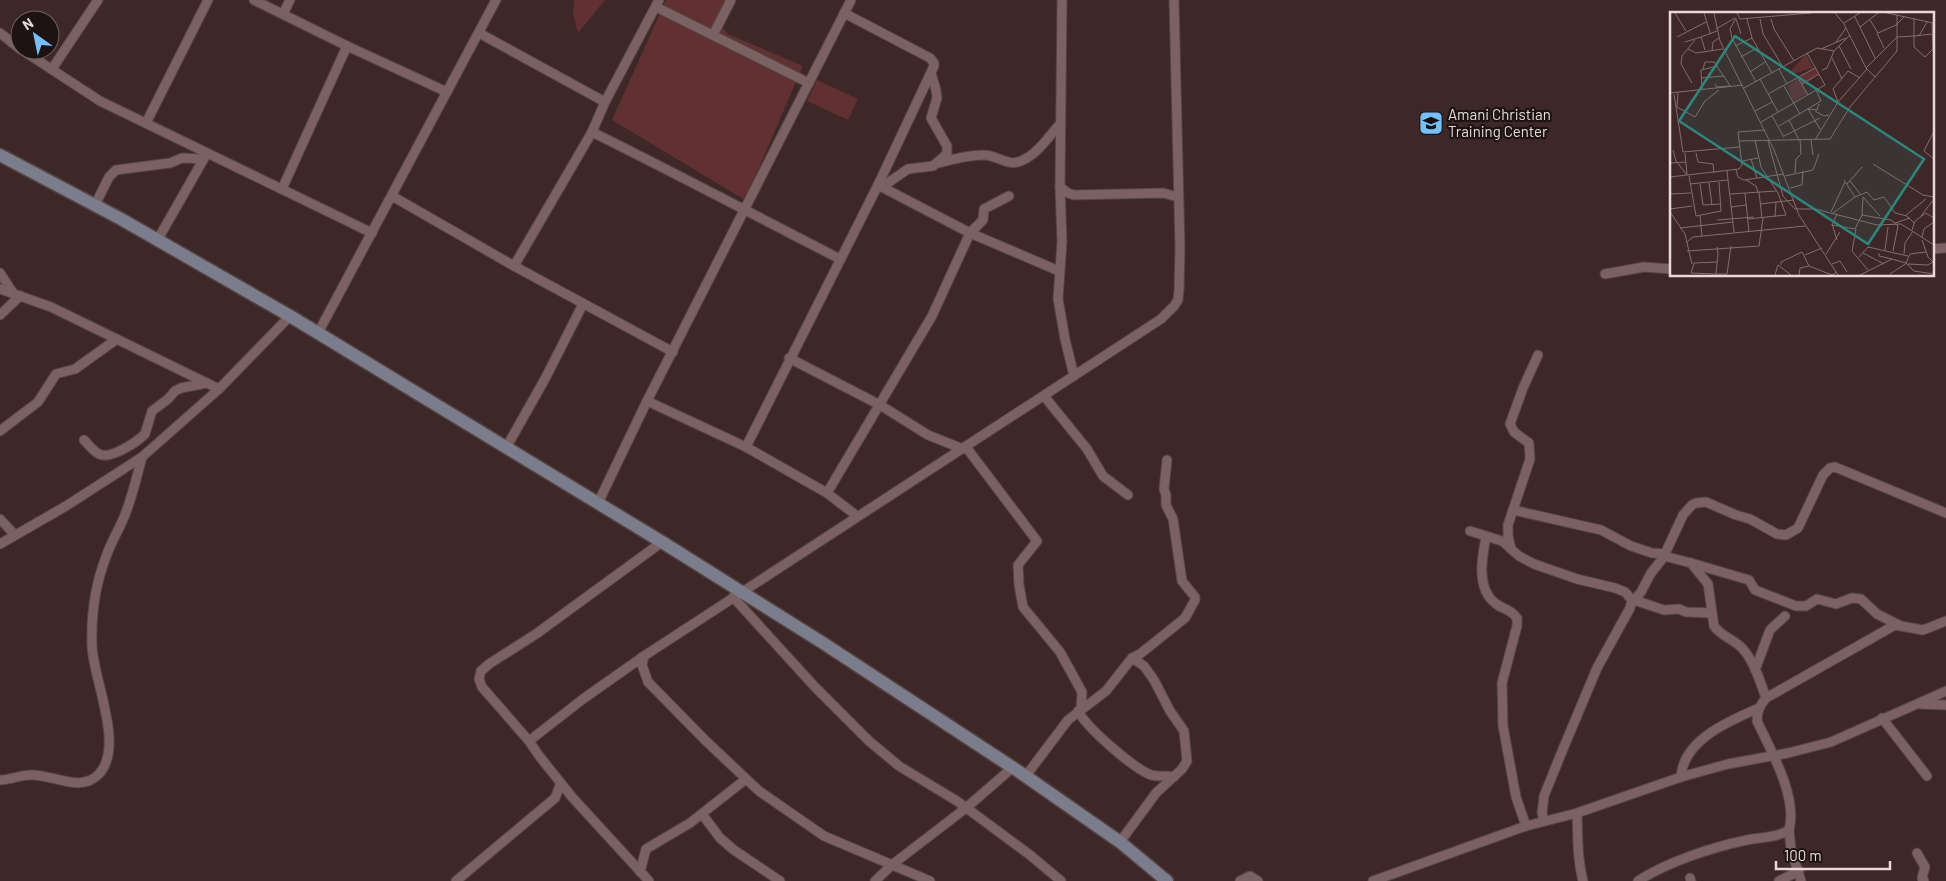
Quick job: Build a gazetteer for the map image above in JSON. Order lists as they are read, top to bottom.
{
  "places": {
    "school or university": ["Amani Christian Training Center"]
  },
  "scale_bar": "100 m",
  "north": "top left"
}
